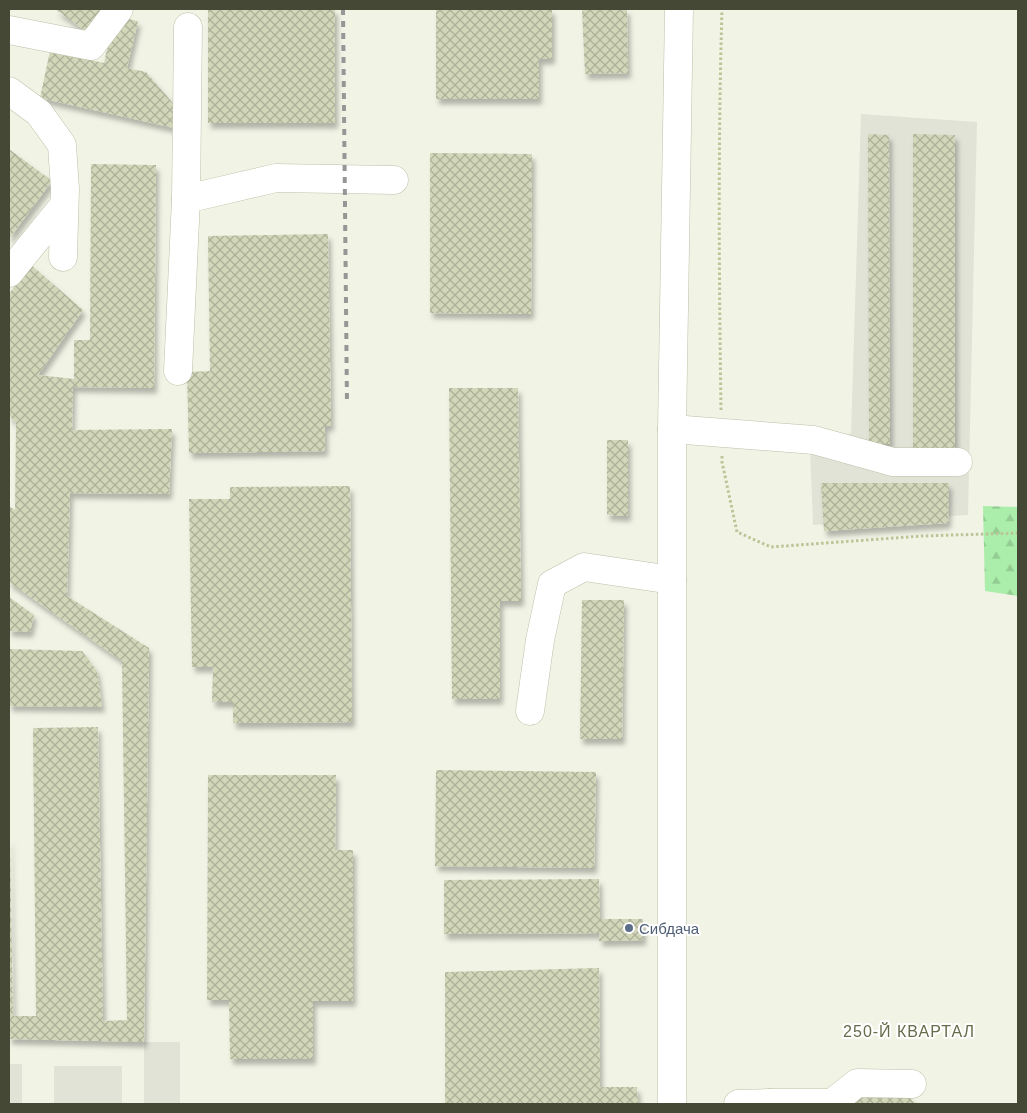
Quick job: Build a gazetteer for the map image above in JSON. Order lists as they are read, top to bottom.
{
  "districts": ["250-Й КВАРТАЛ"],
  "places": ["Сибдача"]
}
